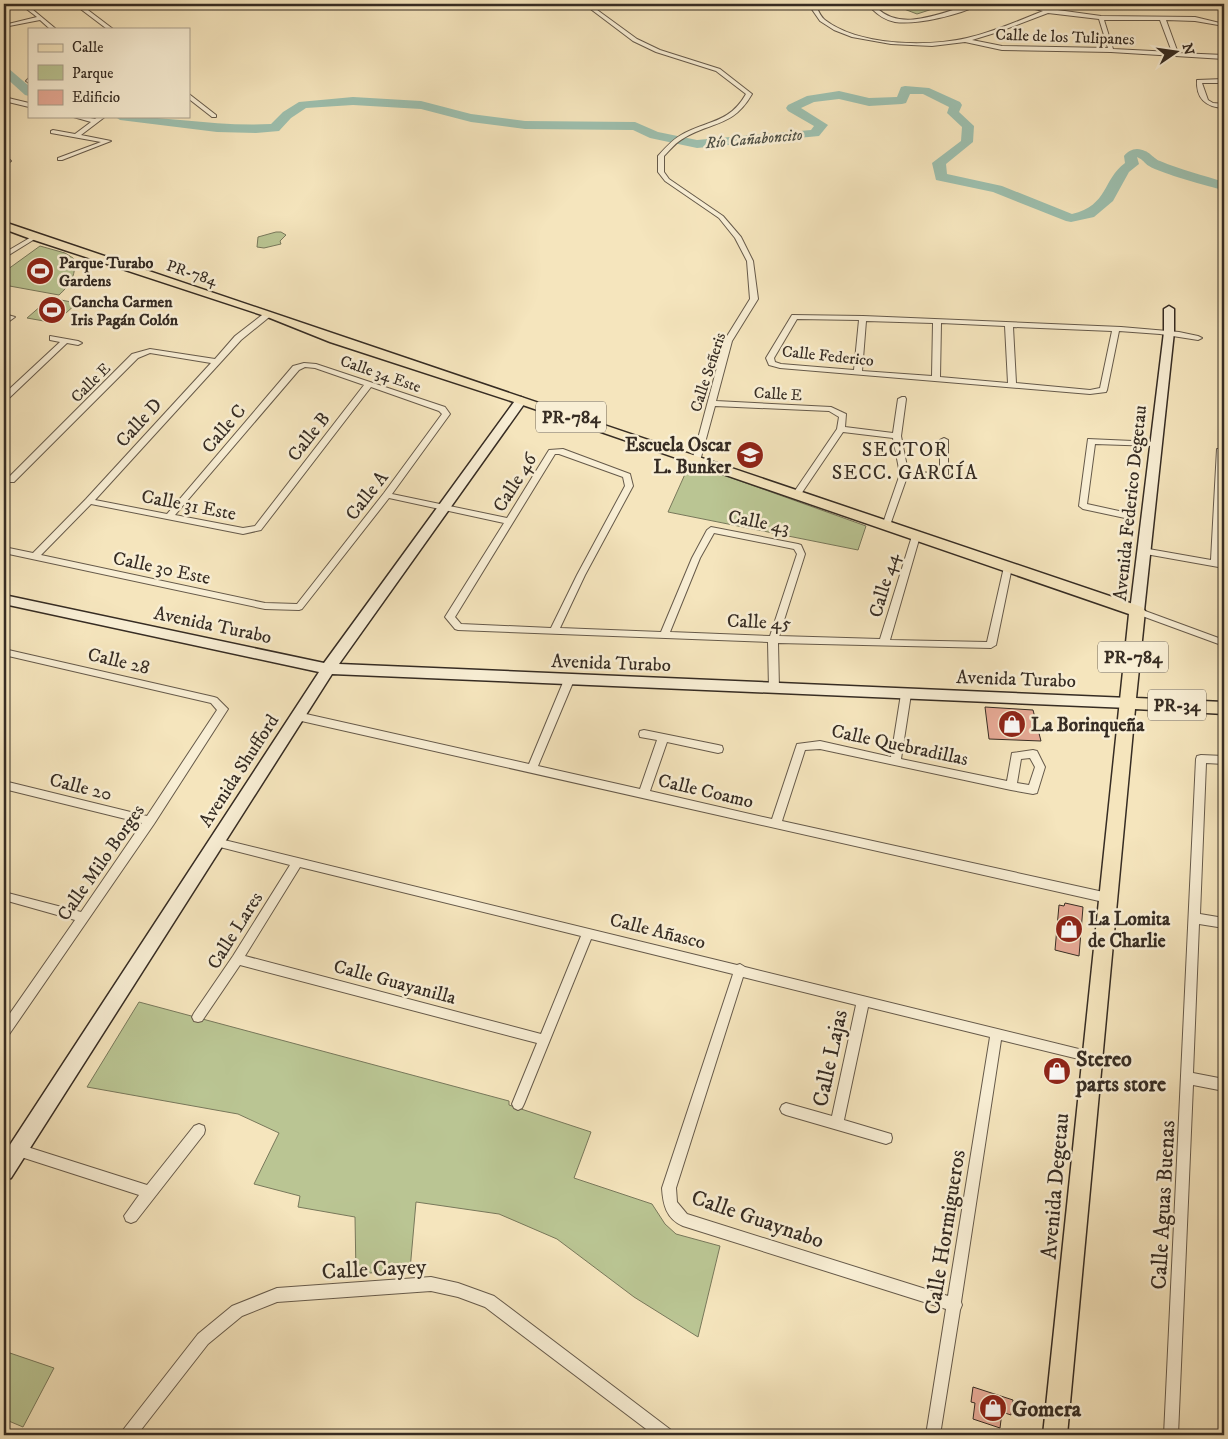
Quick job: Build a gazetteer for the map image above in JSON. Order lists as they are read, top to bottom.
{
  "streets": {
    "main road": [
      "PR-784",
      "Avenida Federico Degetau",
      "Avenida Turabo",
      "PR-34",
      "Avenida Degetau"
    ],
    "street": [
      "Calle de los Tulipanes",
      "Calle Federico",
      "Calle Señeris",
      "Calle 34 Este",
      "Calle E",
      "Calle D",
      "Calle C",
      "Calle B",
      "Calle 46",
      "Calle A",
      "Calle 31 Este",
      "Calle 43",
      "Calle 30 Este",
      "Calle 44",
      "Calle 45",
      "Calle 28",
      "Calle Quebradillas",
      "Avenida Shufford",
      "Calle 20",
      "Calle Coamo",
      "Calle Milo Borges",
      "Calle Lares",
      "Calle Añasco",
      "Calle Guayanilla",
      "Calle Lajas",
      "Calle Aguas Buenas",
      "Calle Guaynabo",
      "Calle Hormigueros",
      "Calle Cayey"
    ]
  },
  "crossings": [
    ["PR-784", "Calle Señeris"],
    ["PR-784", "Calle D"],
    ["PR-784", "Avenida Federico Degetau"],
    ["PR-784", "Calle 44"],
    ["PR-784", "Calle 45"],
    ["PR-784", "Avenida Shufford"],
    ["Calle Federico", "Avenida Federico Degetau"],
    ["Calle Señeris", "Calle E"],
    ["Calle 34 Este", "Calle C"],
    ["Calle 34 Este", "Calle B"],
    ["Calle 34 Este", "Calle A"],
    ["Calle E", "Calle D"],
    ["Calle D", "Calle 31 Este"],
    ["Calle D", "Calle 30 Este"],
    ["Calle C", "Calle 31 Este"],
    ["Calle B", "Calle 31 Este"],
    ["Calle 46", "Calle 45"],
    ["Calle A", "Calle 30 Este"],
    ["Avenida Federico Degetau", "Avenida Turabo"],
    ["Avenida Federico Degetau", "Avenida Degetau"],
    ["Calle 43", "Calle 45"],
    ["Calle 43", "Avenida Turabo"],
    ["Calle 44", "Calle 45"],
    ["Avenida Turabo", "Avenida Shufford"],
    ["Avenida Turabo", "Avenida Degetau"],
    ["Calle 28", "Calle Milo Borges"],
    ["Calle Quebradillas", "Calle Coamo"],
    ["Avenida Shufford", "Calle Coamo"],
    ["Avenida Shufford", "Calle Añasco"],
    ["Calle 20", "Calle Milo Borges"],
    ["Calle Coamo", "Avenida Degetau"],
    ["Calle Lares", "Calle Añasco"],
    ["Calle Lares", "Calle Guayanilla"],
    ["Calle Añasco", "Calle Lajas"],
    ["Calle Añasco", "Avenida Degetau"],
    ["Calle Añasco", "Calle Guaynabo"],
    ["Calle Añasco", "Calle Hormigueros"],
    ["Calle Guaynabo", "Calle Hormigueros"]
  ],
  "districts": ["SECTOR SECC. GARCÍA"],
  "water": ["Río Cañaboncito"],
  "places": {
    "sports": ["Parque Turabo Gardens", "Cancha Carmen Iris Pagán Colón"],
    "school or university": ["Escuela Oscar L. Bunker"],
    "shop": [
      "La Borinqueña",
      "La Lomita de Charlie",
      "Stereo parts store",
      "Gomera"
    ]
  },
  "legend": ["Calle", "Parque", "Edificio"],
  "north": "right"
}
